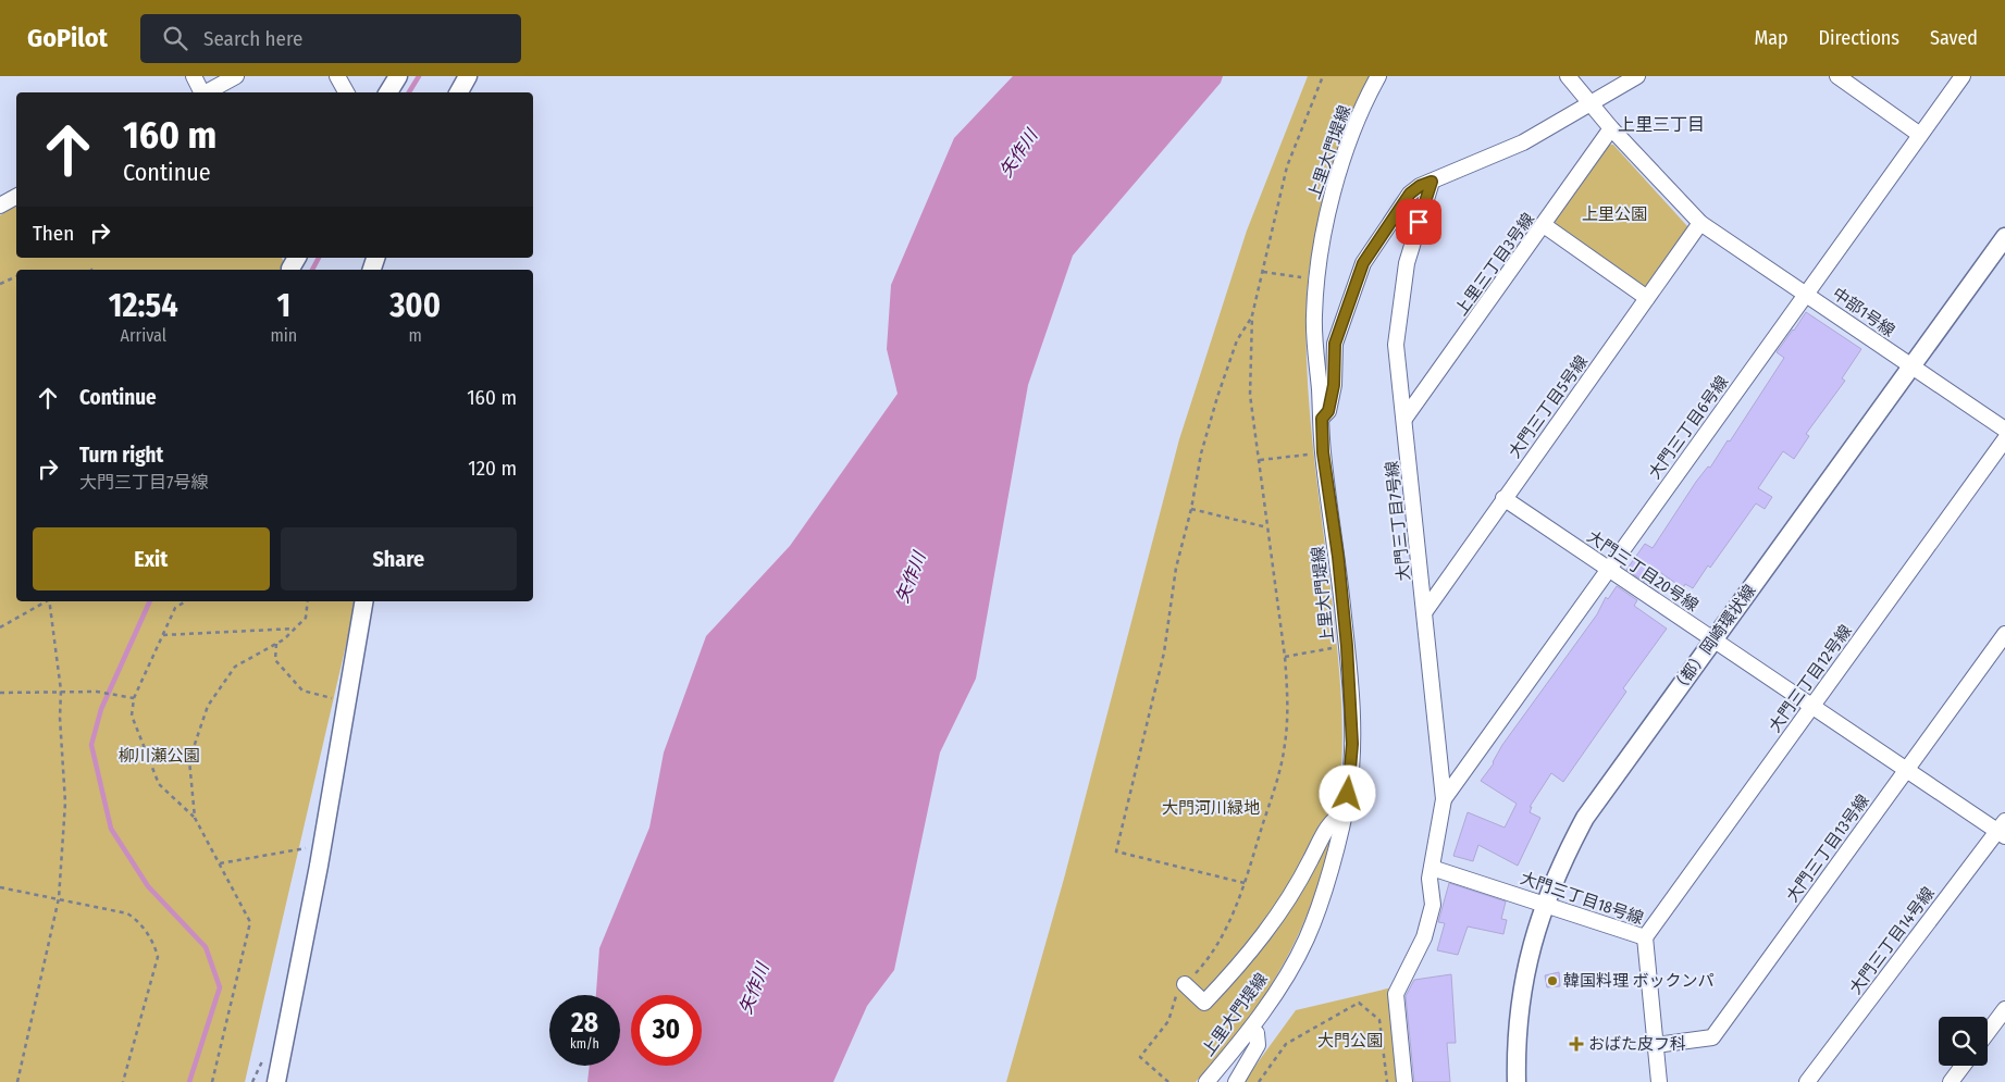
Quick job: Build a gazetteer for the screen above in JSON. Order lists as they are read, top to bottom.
{
  "streets": {
    "street": [
      "上里大門堤線",
      "上里三丁目3号線",
      "中部1号線",
      "大門三丁目5号線",
      "大門三丁目6号線",
      "大門三丁目7号線",
      "大門三丁目20号線",
      "（都）岡崎環状線",
      "大門三丁目12号線",
      "大門三丁目13号線",
      "大門三丁目18号線",
      "大門三丁目14号線"
    ]
  },
  "crossings": [
    ["上里三丁目3号線", "中部1号線"],
    ["上里三丁目3号線", "大門三丁目7号線"],
    ["中部1号線", "大門三丁目5号線"],
    ["中部1号線", "大門三丁目6号線"],
    ["中部1号線", "（都）岡崎環状線"],
    ["大門三丁目5号線", "大門三丁目7号線"],
    ["大門三丁目5号線", "大門三丁目20号線"],
    ["大門三丁目6号線", "大門三丁目7号線"],
    ["大門三丁目6号線", "大門三丁目20号線"],
    ["大門三丁目7号線", "大門三丁目18号線"],
    ["大門三丁目20号線", "（都）岡崎環状線"],
    ["大門三丁目20号線", "大門三丁目12号線"],
    ["大門三丁目20号線", "大門三丁目13号線"],
    ["大門三丁目20号線", "大門三丁目14号線"],
    ["（都）岡崎環状線", "大門三丁目18号線"],
    ["大門三丁目12号線", "大門三丁目18号線"],
    ["大門三丁目13号線", "大門三丁目18号線"]
  ],
  "districts": ["上里三丁目"],
  "water": ["矢作川"],
  "parks": [
    "上里公園",
    "柳川瀬公園",
    "大門河川緑地",
    "大門公園"
  ],
  "places": {
    "other": ["韓国料理 ボックンパ"],
    "health": ["おばた皮フ科"]
  },
  "page": {
    "header": "GoPilot",
    "search": "Search here",
    "nav": ["Map", "Directions", "Saved"],
    "turn": ["160 m", "Continue"],
    "then": "Then",
    "eta": [
      "12:54",
      "Arrival",
      "1",
      "min",
      "300",
      "m"
    ],
    "list": [
      {
        "name": "Continue",
        "value": "160 m"
      },
      {
        "name": "Turn right",
        "note": "大門三丁目7号線",
        "value": "120 m"
      }
    ],
    "buttons": ["Exit", "Share"],
    "speed": "28 km/h",
    "limit": "30"
  }
}
